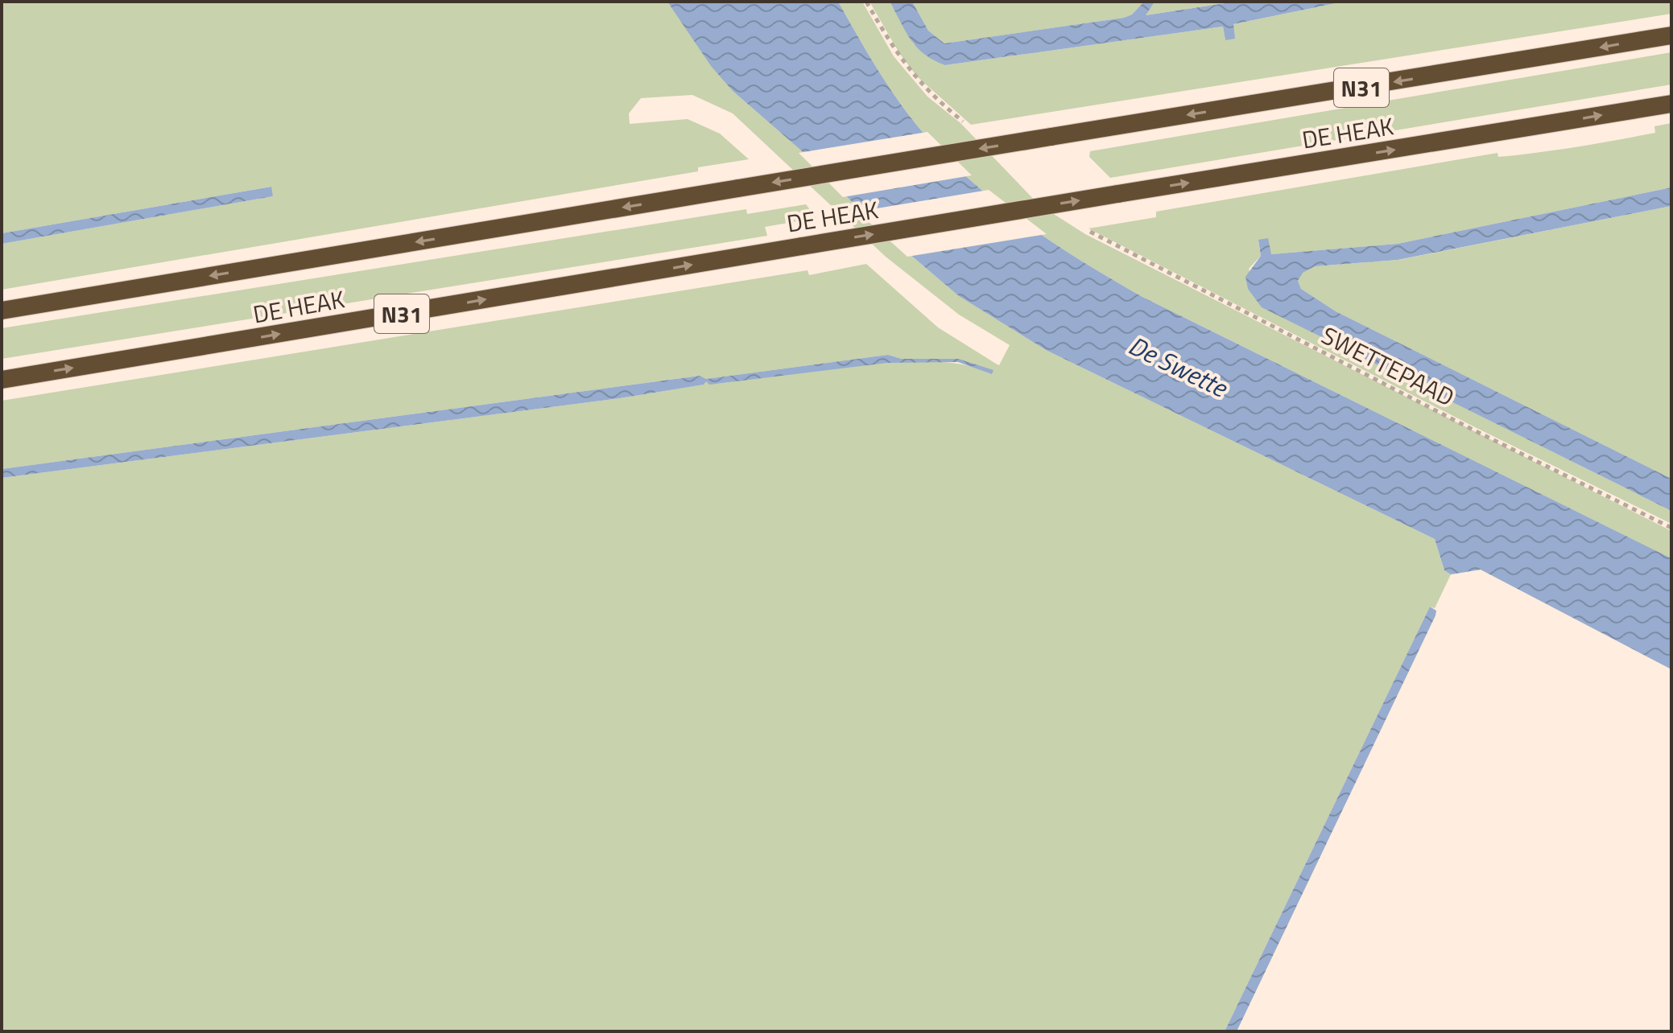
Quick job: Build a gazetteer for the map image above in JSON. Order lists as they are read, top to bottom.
{
  "streets": {
    "highway": ["N31", "DE HEAK"],
    "path": ["SWETTEPAAD"]
  },
  "water": ["De Swette"]
}
